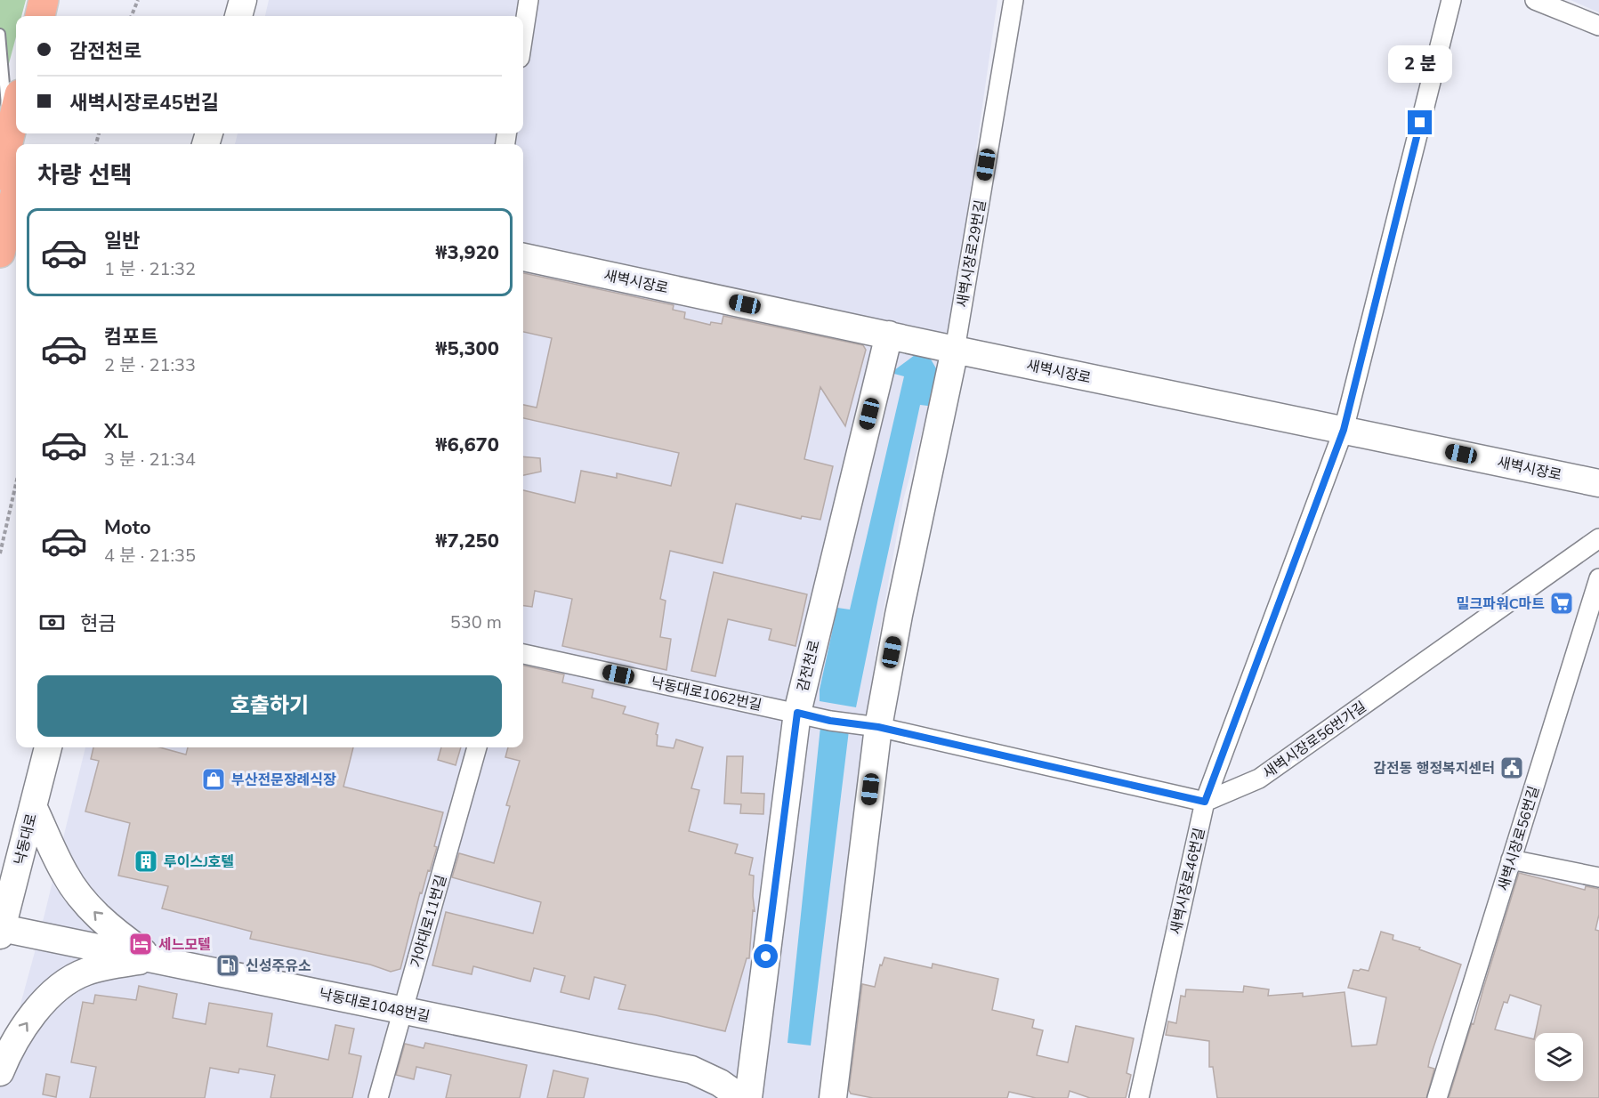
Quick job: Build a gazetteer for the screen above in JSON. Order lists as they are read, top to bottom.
{
  "streets": {
    "street": [
      "새벽시장로29번길",
      "새벽시장로",
      "감전천로",
      "낙동대로1062번길",
      "새벽시장로56번가길",
      "새벽시장로56번길",
      "낙동대로",
      "새벽시장로46번길",
      "가야대로11번길",
      "낙동대로1048번길"
    ]
  },
  "crossings": [
    ["새벽시장로29번길", "새벽시장로"],
    ["새벽시장로", "감전천로"],
    ["새벽시장로", "새벽시장로46번길"],
    ["감전천로", "낙동대로1062번길"],
    ["새벽시장로56번가길", "새벽시장로46번길"],
    ["낙동대로", "낙동대로1048번길"],
    ["가야대로11번길", "낙동대로1048번길"]
  ],
  "places": {
    "supermarket": ["밀크파워C마트"],
    "public building": ["감전동 행정복지센터"],
    "shop": ["부산전문장례식장"],
    "building": ["루이스J호텔"],
    "hotel": ["세느모텔"],
    "fuel station": ["신성주유소"]
  },
  "page": {
    "banner": ["감전천로", "새벽시장로45번길"],
    "bubble": "2 분",
    "heading": "차량 선택",
    "list": [
      {
        "name": "일반",
        "note": "1 분 · 21:32",
        "value": "₩3,920"
      },
      {
        "name": "컴포트",
        "note": "2 분 · 21:33",
        "value": "₩5,300"
      },
      {
        "name": "XL",
        "note": "3 분 · 21:34",
        "value": "₩6,670"
      },
      {
        "name": "Moto",
        "note": "4 분 · 21:35",
        "value": "₩7,250"
      }
    ],
    "pay": ["현금", "530 m"],
    "buttons": "호출하기"
  }
}
